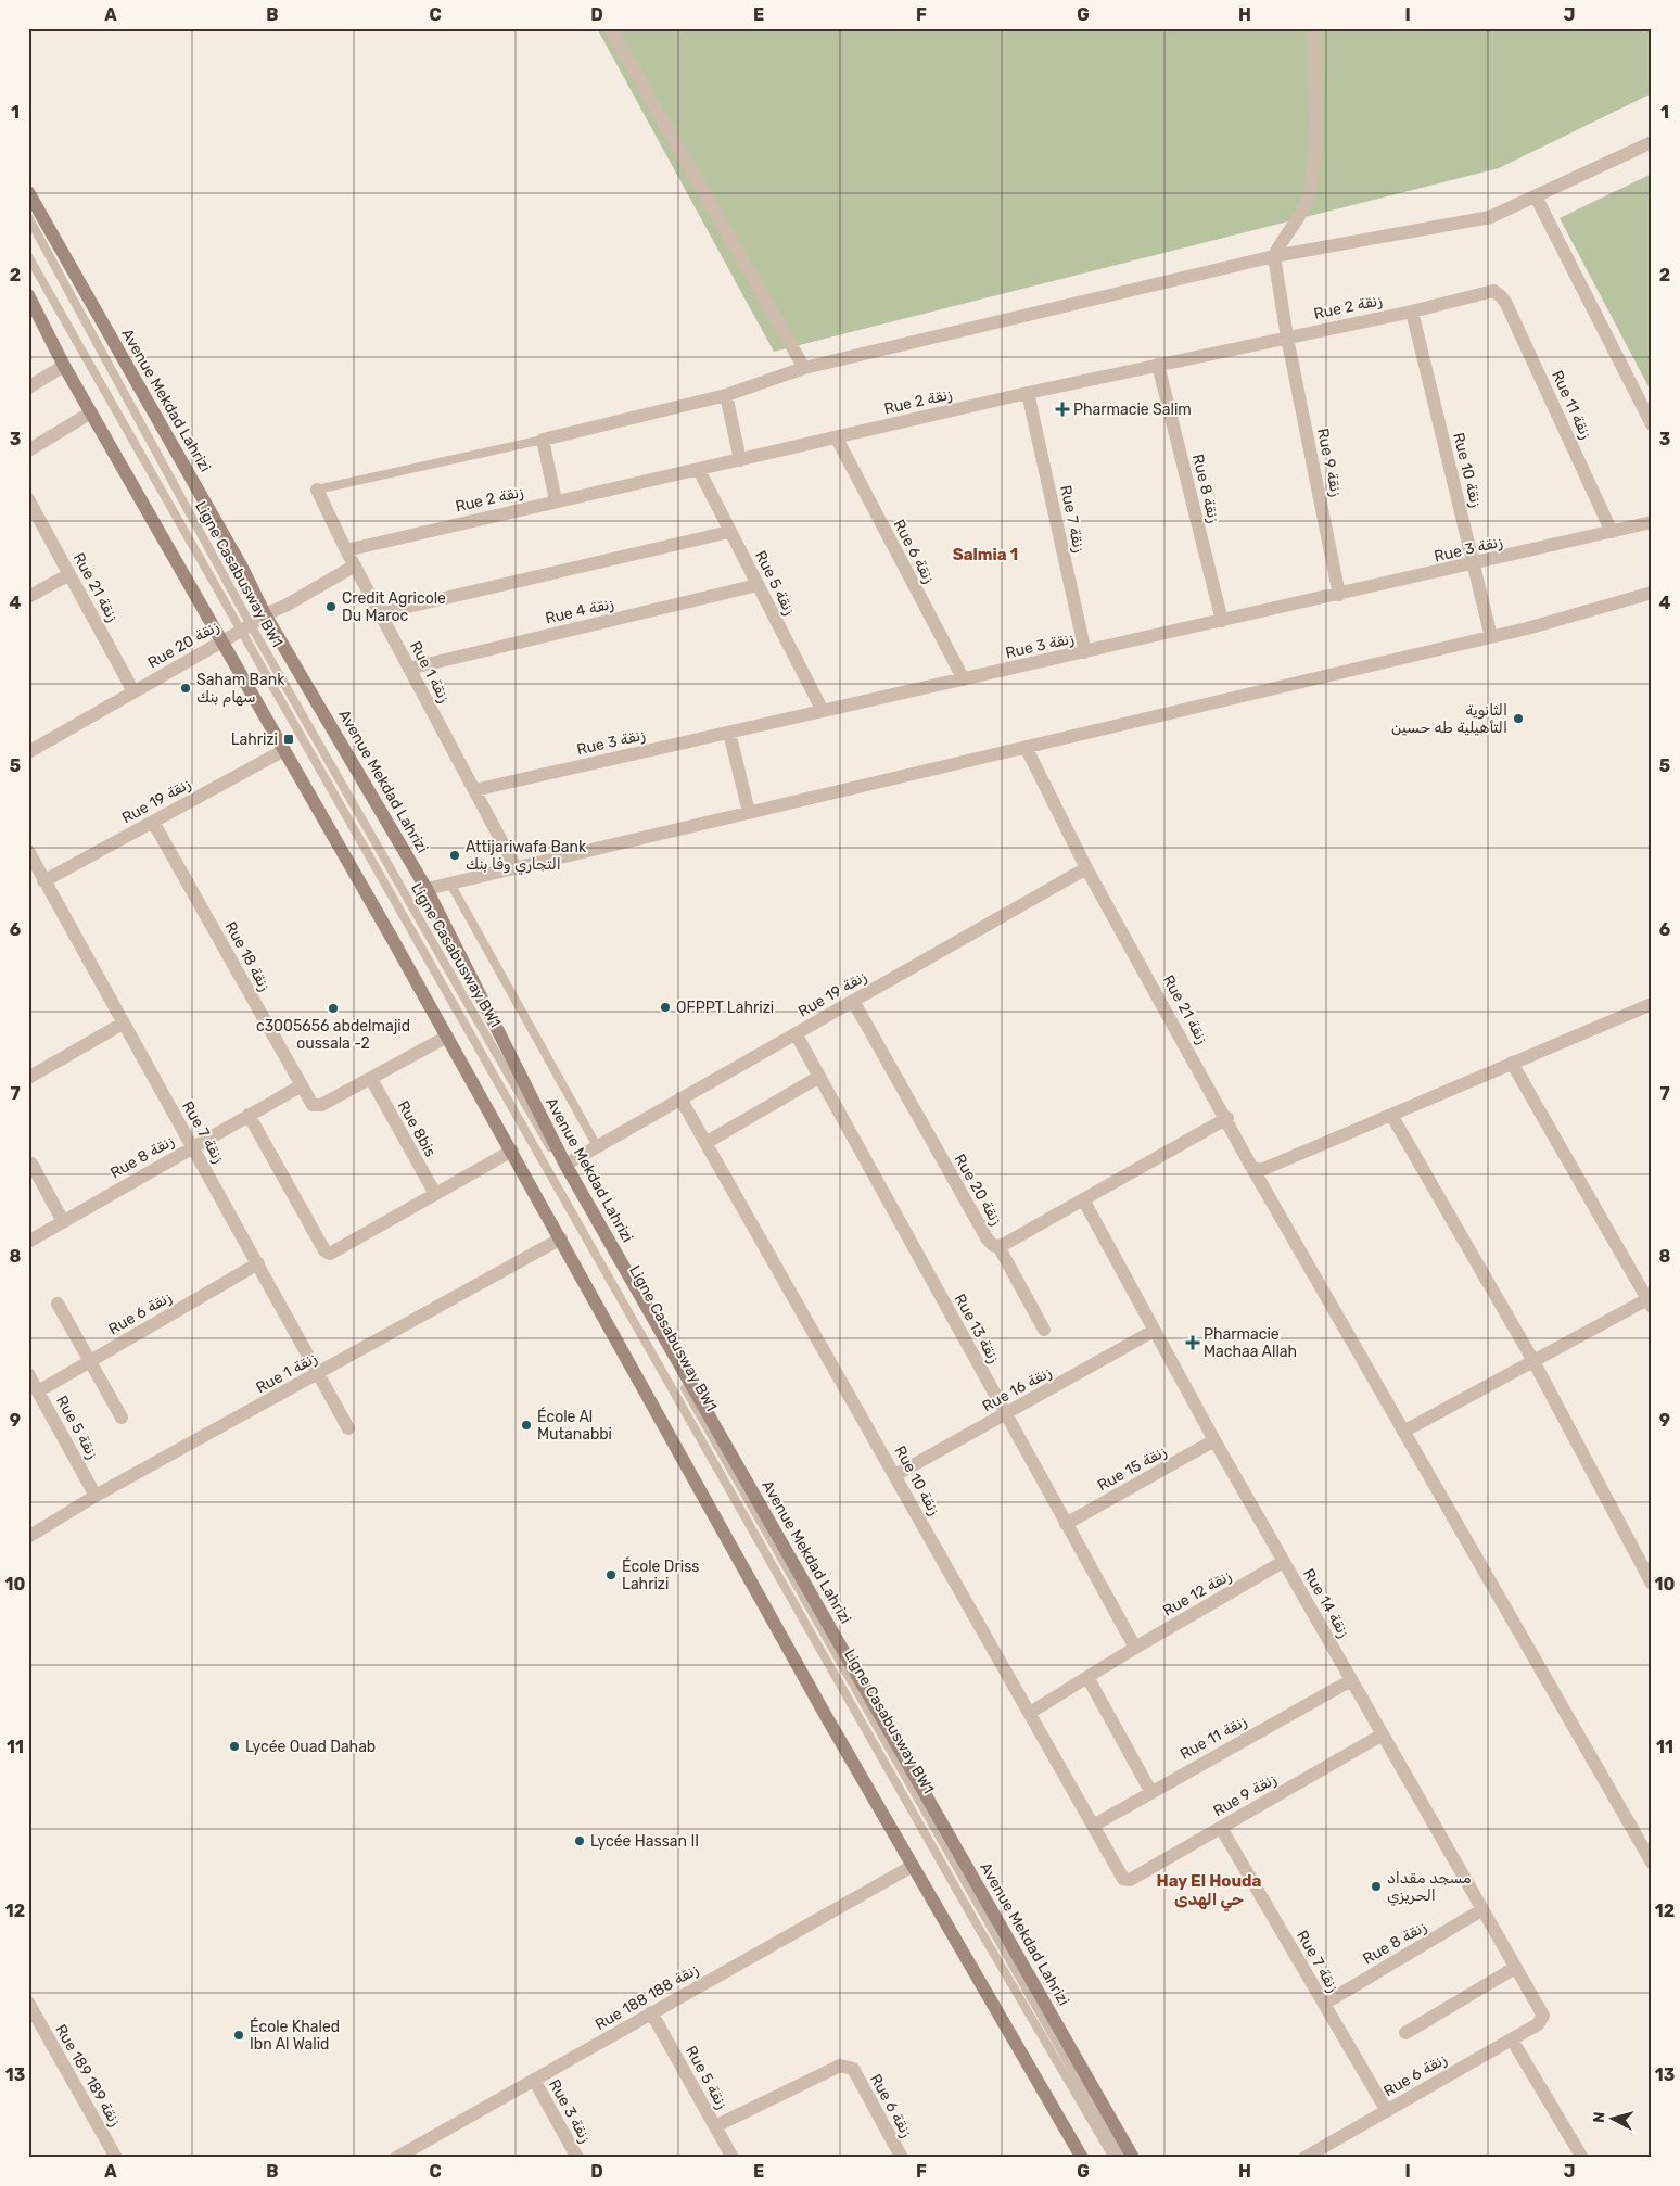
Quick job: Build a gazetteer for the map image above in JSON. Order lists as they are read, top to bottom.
{
  "streets": {
    "main road": ["Avenue Mekdad Lahrizi"],
    "street": [
      "Rue 2 زنقة",
      "Rue 11 زنقة",
      "Rue 9 زنقة",
      "Rue 10 زنقة",
      "Rue 8 زنقة",
      "Rue 7 زنقة",
      "Rue 3 زنقة",
      "Rue 6 زنقة",
      "Rue 5 زنقة",
      "Rue 21 زنقة",
      "Rue 4 زنقة",
      "Rue 20 زنقة",
      "Rue 1 زنقة",
      "Rue 19 زنقة",
      "Rue 18 زنقة",
      "Rue 8bis",
      "Rue 13 زنقة",
      "Rue 16 زنقة",
      "Rue 15 زنقة",
      "Rue 12 زنقة",
      "Rue 14 زنقة",
      "Rue 188 زنقة 188",
      "Rue 189 زنقة 189"
    ],
    "lane": ["Ligne Casabusway BW1"]
  },
  "crossings": [
    ["Rue 2 زنقة", "Rue 11 زنقة"],
    ["Rue 2 زنقة", "Rue 9 زنقة"],
    ["Rue 2 زنقة", "Rue 10 زنقة"],
    ["Rue 2 زنقة", "Rue 8 زنقة"],
    ["Rue 2 زنقة", "Rue 7 زنقة"],
    ["Rue 2 زنقة", "Rue 6 زنقة"],
    ["Rue 2 زنقة", "Rue 5 زنقة"],
    ["Rue 2 زنقة", "Rue 1 زنقة"],
    ["Avenue Mekdad Lahrizi", "Rue 20 زنقة"],
    ["Avenue Mekdad Lahrizi", "Rue 19 زنقة"],
    ["Rue 11 زنقة", "Rue 10 زنقة"],
    ["Rue 11 زنقة", "Rue 3 زنقة"],
    ["Rue 11 زنقة", "Rue 14 زنقة"],
    ["Rue 9 زنقة", "Rue 10 زنقة"],
    ["Rue 9 زنقة", "Rue 7 زنقة"],
    ["Rue 9 زنقة", "Rue 3 زنقة"],
    ["Rue 9 زنقة", "Rue 14 زنقة"],
    ["Rue 10 زنقة", "Rue 3 زنقة"],
    ["Rue 10 زنقة", "Rue 19 زنقة"],
    ["Rue 10 زنقة", "Rue 16 زنقة"],
    ["Rue 10 زنقة", "Rue 12 زنقة"],
    ["Rue 8 زنقة", "Rue 7 زنقة"],
    ["Rue 8 زنقة", "Rue 3 زنقة"],
    ["Rue 8 زنقة", "Rue 18 زنقة"],
    ["Rue 8 زنقة", "Rue 14 زنقة"],
    ["Rue 7 زنقة", "Rue 3 زنقة"],
    ["Rue 7 زنقة", "Rue 6 زنقة"],
    ["Rue 7 زنقة", "Rue 1 زنقة"],
    ["Rue 7 زنقة", "Rue 19 زنقة"],
    ["Rue 3 زنقة", "Rue 6 زنقة"],
    ["Rue 3 زنقة", "Rue 5 زنقة"],
    ["Rue 3 زنقة", "Rue 1 زنقة"],
    ["Rue 3 زنقة", "Rue 188 زنقة 188"],
    ["Rue 6 زنقة", "Rue 5 زنقة"],
    ["Rue 6 زنقة", "Rue 14 زنقة"],
    ["Ligne Casabusway BW1", "Rue 20 زنقة"],
    ["Rue 5 زنقة", "Rue 4 زنقة"],
    ["Rue 5 زنقة", "Rue 1 زنقة"],
    ["Rue 5 زنقة", "Rue 188 زنقة 188"],
    ["Rue 21 زنقة", "Rue 20 زنقة"],
    ["Rue 21 زنقة", "Rue 19 زنقة"],
    ["Rue 4 زنقة", "Rue 1 زنقة"],
    ["Rue 20 زنقة", "Rue 1 زنقة"],
    ["Rue 20 زنقة", "Rue 19 زنقة"],
    ["Rue 20 زنقة", "Rue 14 زنقة"],
    ["Rue 19 زنقة", "Rue 18 زنقة"],
    ["Rue 19 زنقة", "Rue 13 زنقة"],
    ["Rue 18 زنقة", "Rue 8bis"],
    ["Rue 13 زنقة", "Rue 16 زنقة"],
    ["Rue 13 زنقة", "Rue 15 زنقة"],
    ["Rue 13 زنقة", "Rue 12 زنقة"],
    ["Rue 16 زنقة", "Rue 14 زنقة"],
    ["Rue 15 زنقة", "Rue 14 زنقة"],
    ["Rue 12 زنقة", "Rue 14 زنقة"]
  ],
  "districts": ["Salmia 1", "Hay El Houda حي الهدى"],
  "places": {
    "health": ["Pharmacie Salim", "Pharmacie Machaa Allah"],
    "other": [
      "Credit Agricole Du Maroc",
      "Saham Bank سهام بنك",
      "الثانوية التأهيلية طه حسين",
      "Attijariwafa Bank التجاري وفا بنك",
      "OFPPT Lahrizi",
      "c3005656 abdelmajid oussala -2",
      "École Al Mutanabbi",
      "École Driss Lahrizi",
      "Lycée Ouad Dahab",
      "Lycée Hassan II",
      "مسجد مقداد الحريزي",
      "École Khaled Ibn Al Walid"
    ],
    "transit": ["Lahrizi"]
  },
  "north": "left",
  "grid": {
    "columns": [
      "A",
      "B",
      "C",
      "D",
      "E",
      "F",
      "G",
      "H",
      "I",
      "J"
    ],
    "rows": [
      "1",
      "2",
      "3",
      "4",
      "5",
      "6",
      "7",
      "8",
      "9",
      "10",
      "11",
      "12",
      "13"
    ]
  }
}
